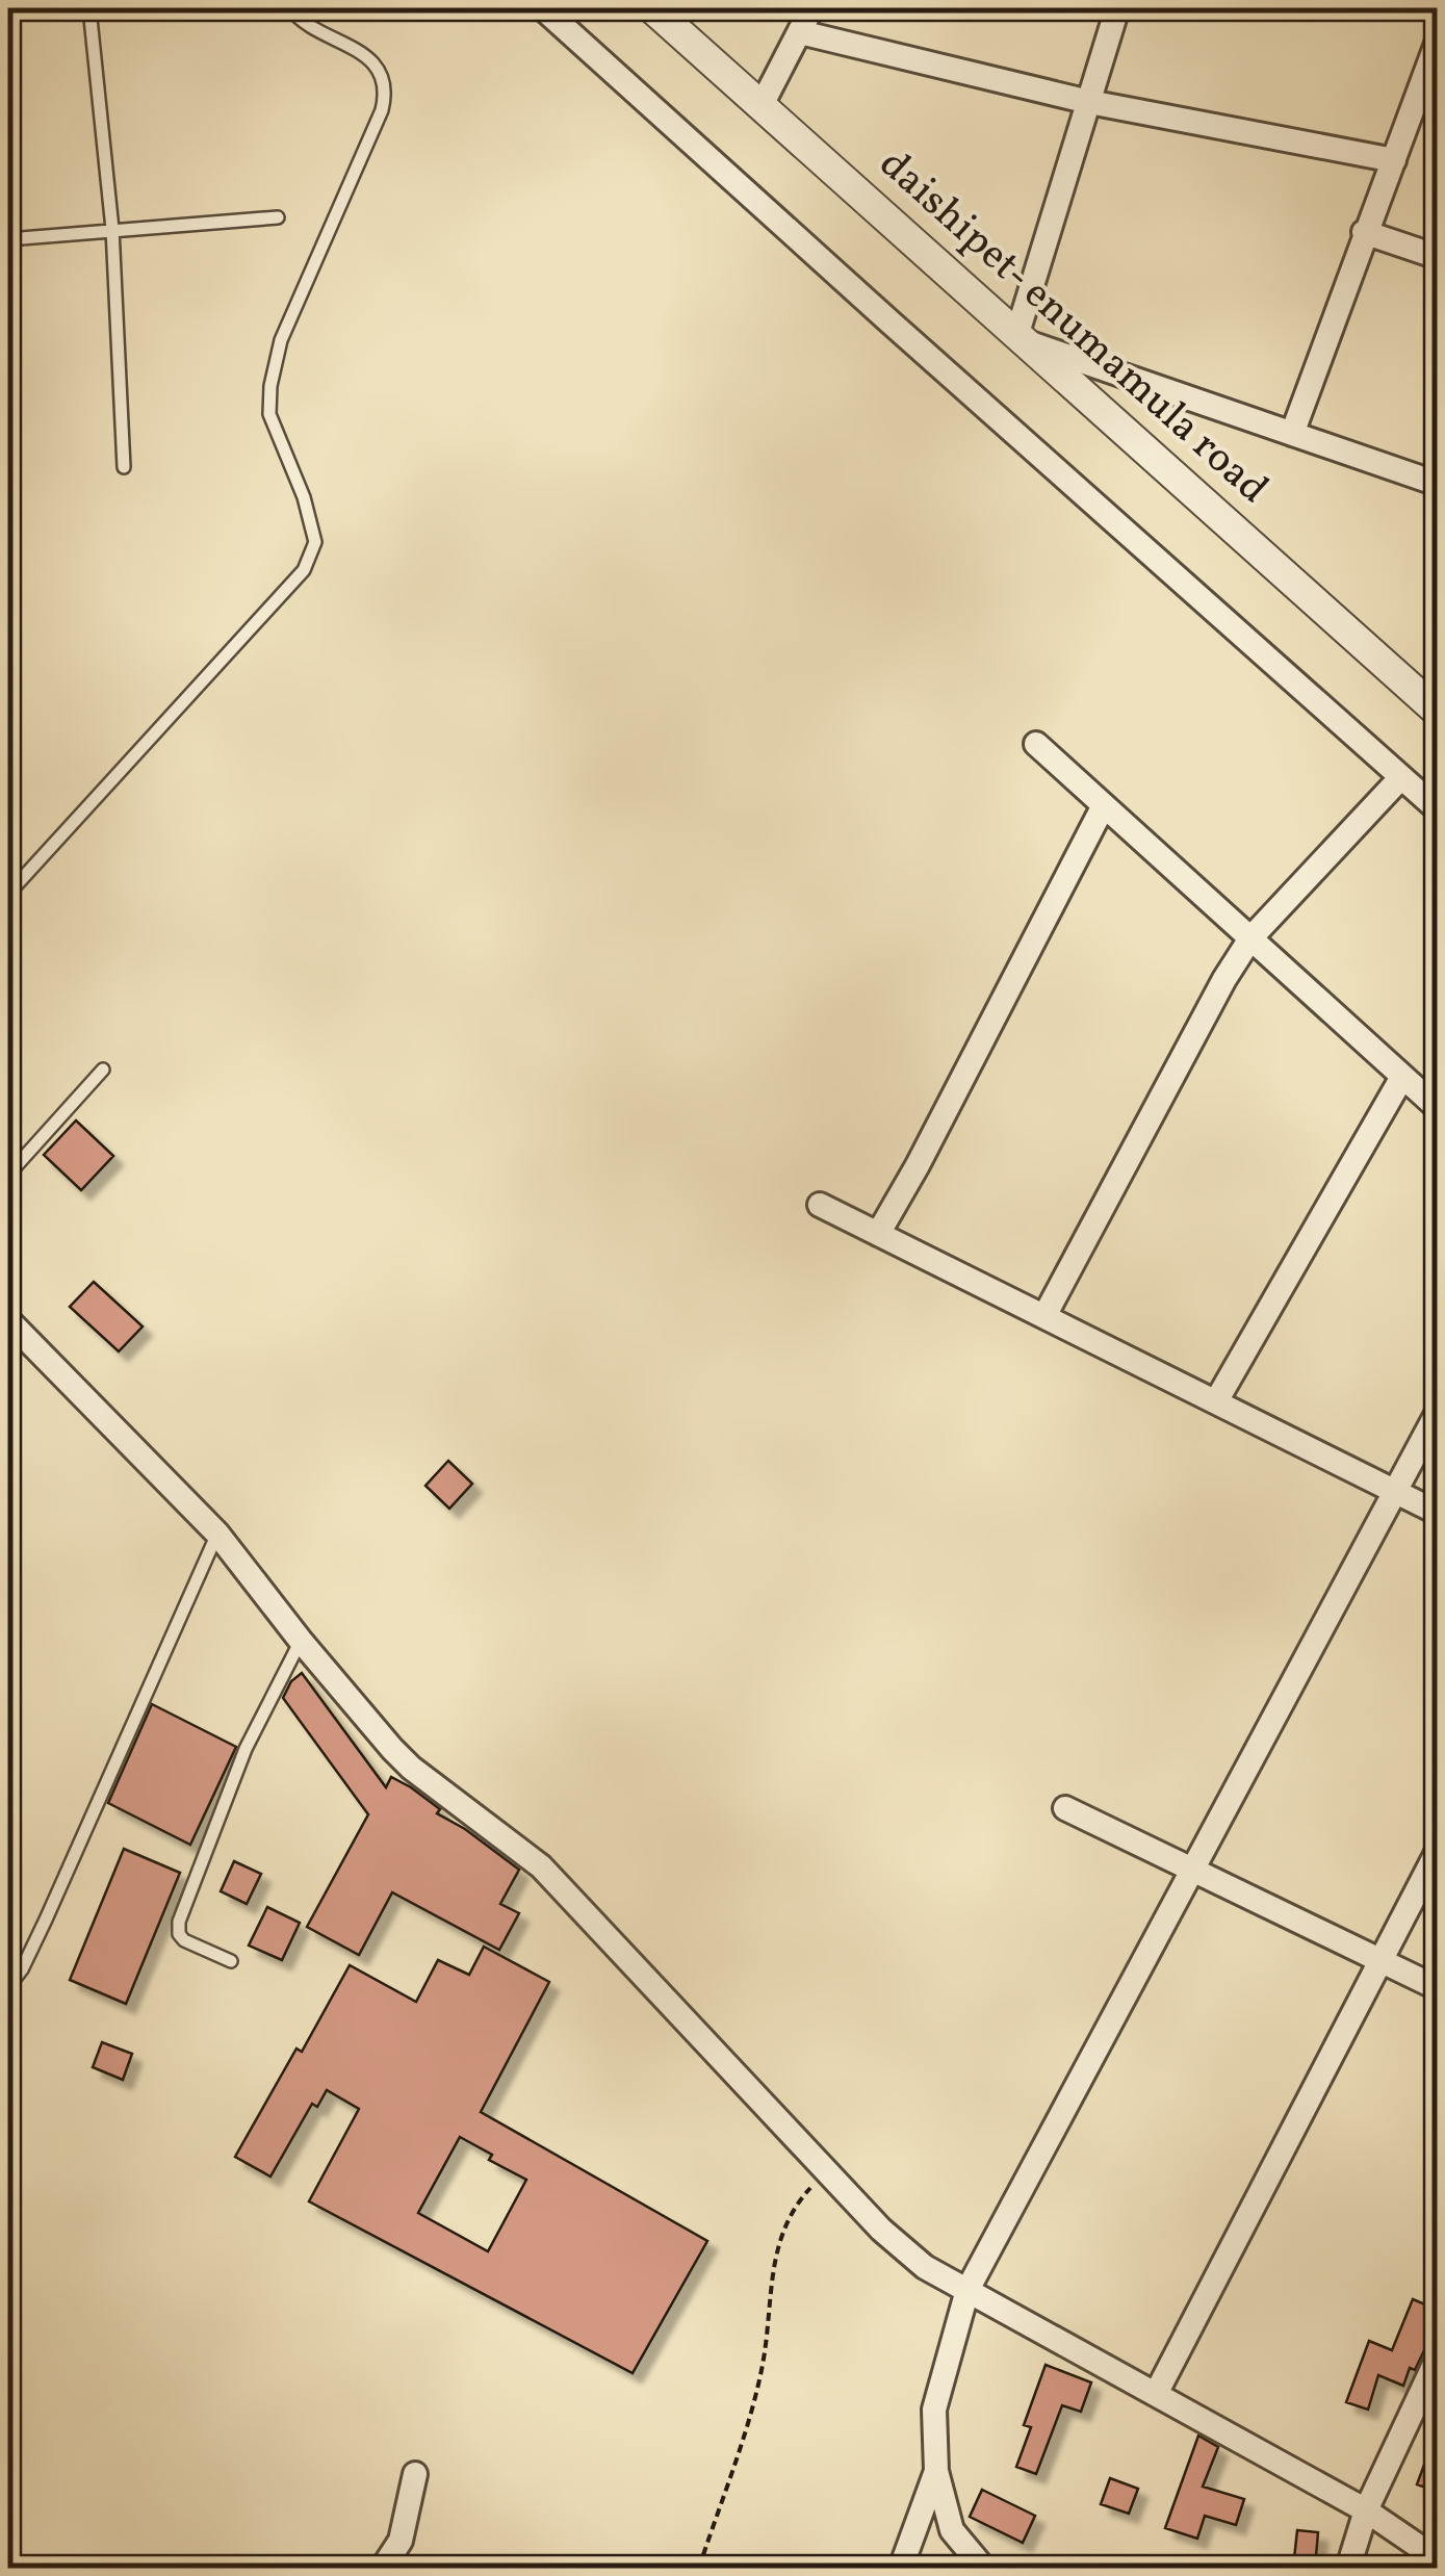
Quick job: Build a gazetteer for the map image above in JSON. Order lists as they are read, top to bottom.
{
  "streets": {
    "street": ["daishipet- enumamula road"]
  }
}
